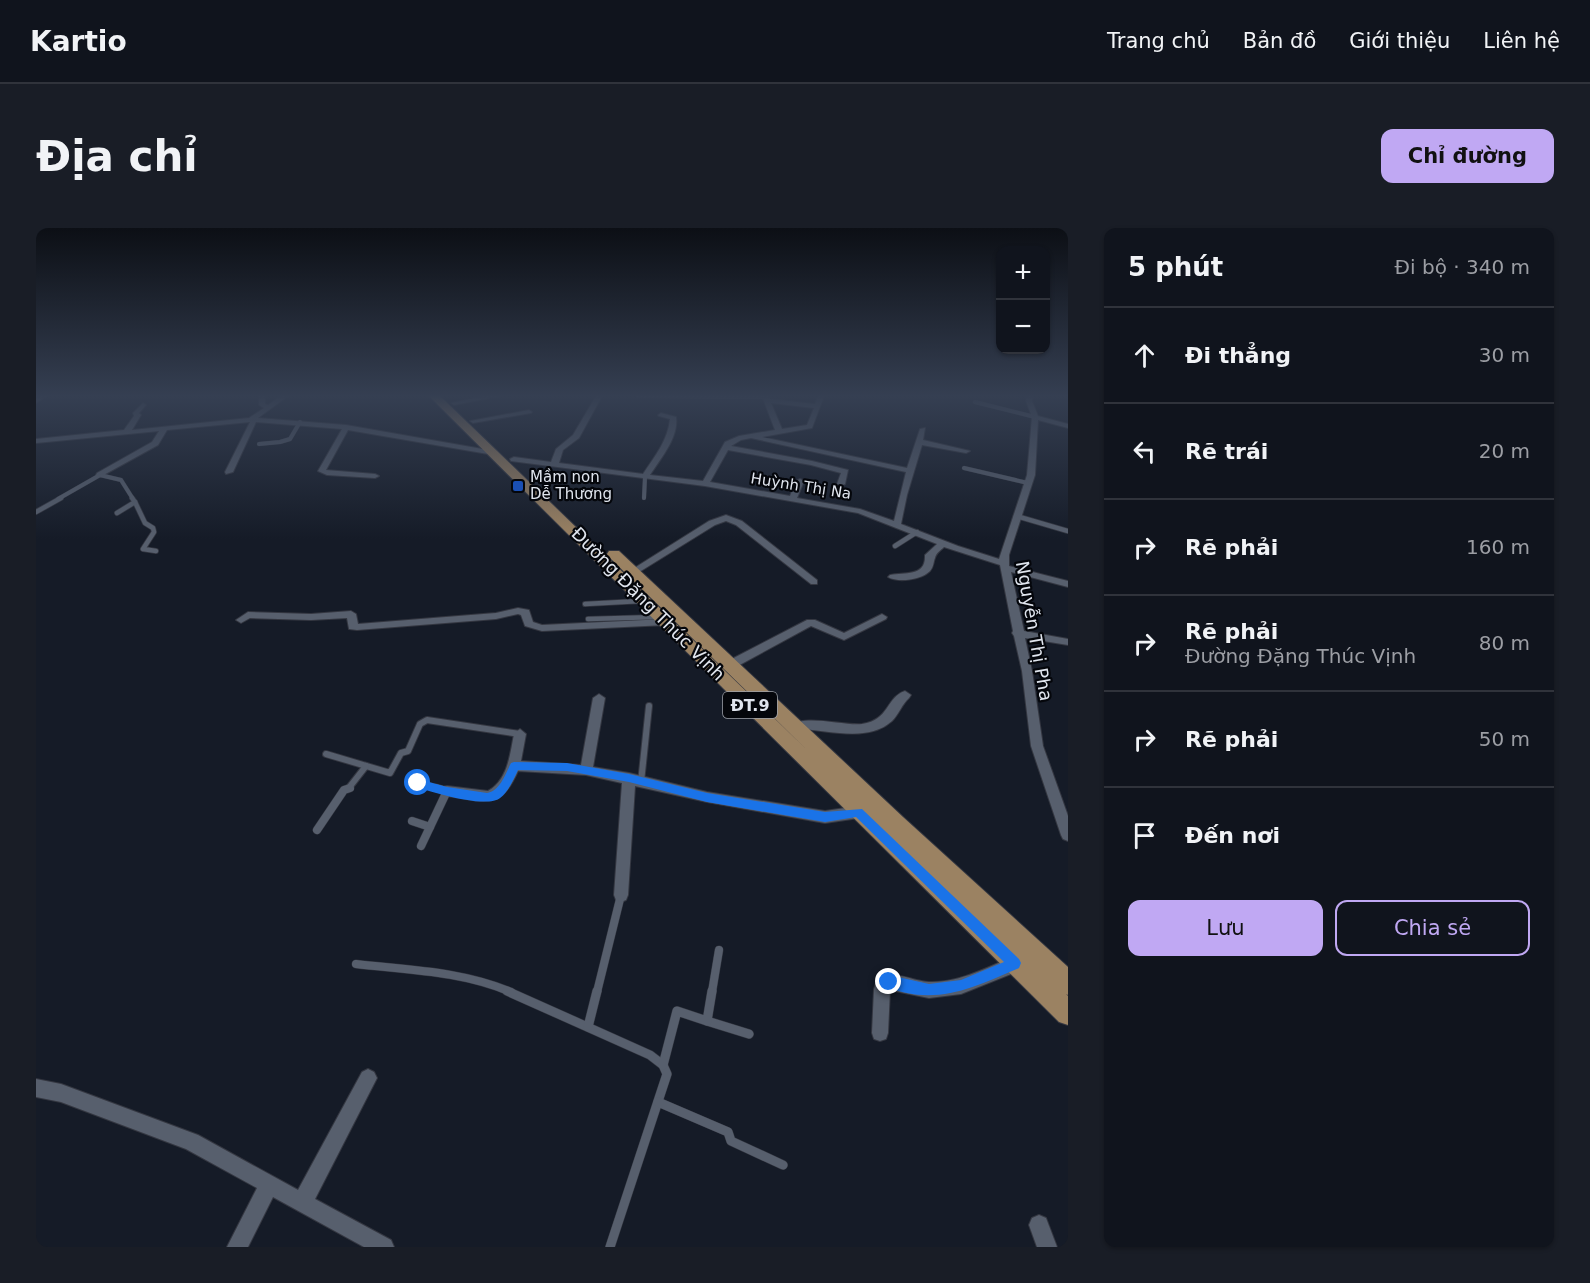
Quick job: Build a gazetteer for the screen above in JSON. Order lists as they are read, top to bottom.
{
  "streets": {
    "main road": ["Đường Đặng Thúc Vịnh", "ĐT.9"],
    "street": ["Huỳnh Thị Na", "Nguyễn Thị Pha"]
  },
  "crossings": [
    ["Huỳnh Thị Na", "Đường Đặng Thúc Vịnh"],
    ["Huỳnh Thị Na", "Nguyễn Thị Pha"]
  ],
  "places": {
    "transit": ["Mầm non Dễ Thương"]
  },
  "page": {
    "header": "Kartio",
    "nav": [
      "Trang chủ",
      "Bản đồ",
      "Giới thiệu",
      "Liên hệ"
    ],
    "buttons": [
      "Chỉ đường",
      ["Lưu", "Chia sẻ"]
    ],
    "title": "Địa chỉ",
    "heading": ["5 phút", "Đi bộ · 340 m"],
    "map_buttons": ["+", "−"],
    "list": [
      ["Đi thẳng", "30 m"],
      ["Rẽ trái", "20 m"],
      ["Rẽ phải", "160 m"],
      ["Rẽ phải", "Đường Đặng Thúc Vịnh", "80 m"],
      ["Rẽ phải", "50 m"],
      "Đến nơi"
    ]
  }
}
